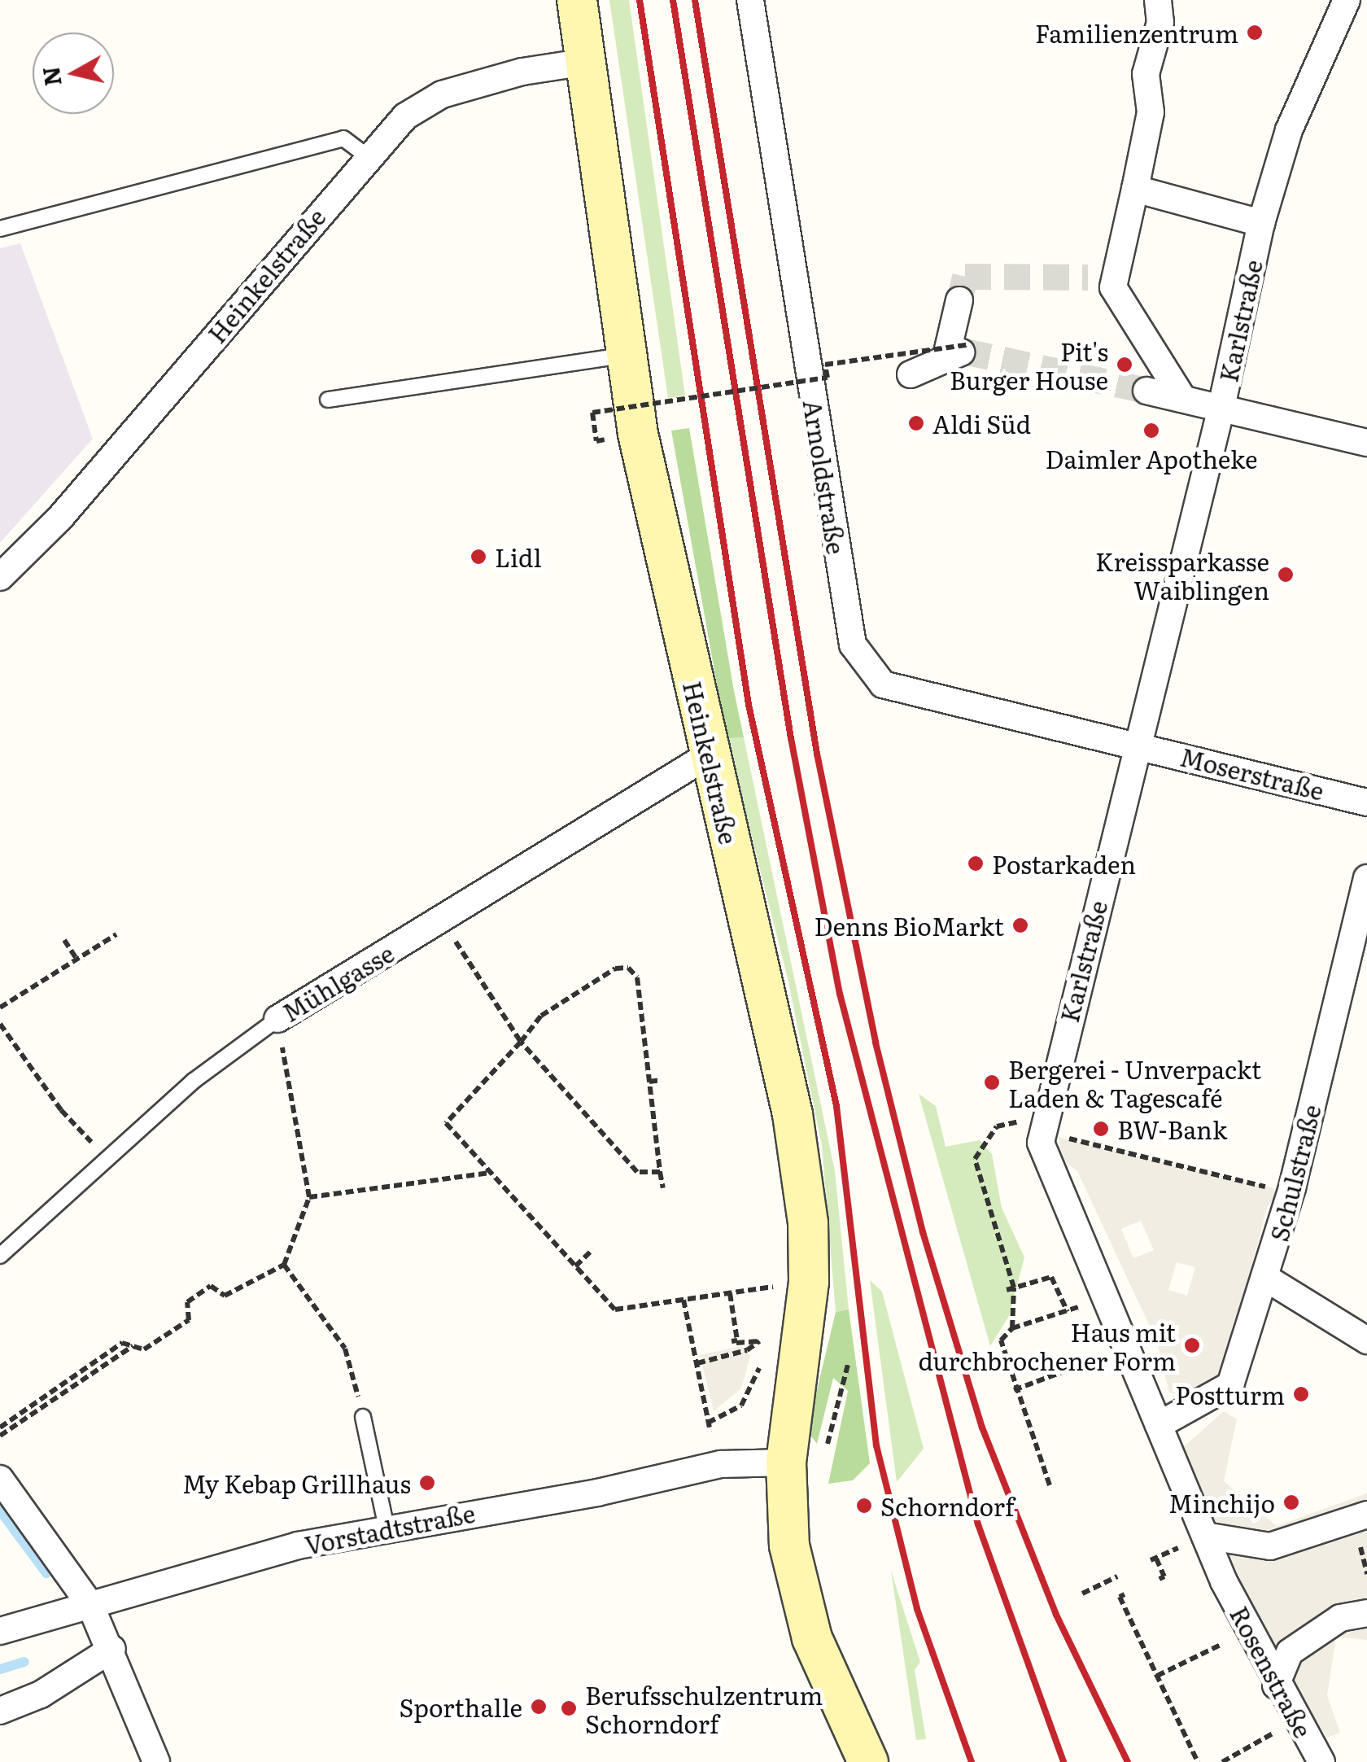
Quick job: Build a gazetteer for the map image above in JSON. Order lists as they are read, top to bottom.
{
  "streets": {
    "street": [
      "Heinkelstraße",
      "Karlstraße",
      "Arnoldstraße",
      "Moserstraße",
      "Mühlgasse",
      "Schulstraße",
      "Vorstadtstraße",
      "Rosenstraße"
    ]
  },
  "crossings": [
    ["Heinkelstraße", "Mühlgasse"],
    ["Heinkelstraße", "Vorstadtstraße"],
    ["Karlstraße", "Arnoldstraße"],
    ["Karlstraße", "Moserstraße"],
    ["Karlstraße", "Schulstraße"],
    ["Karlstraße", "Rosenstraße"],
    ["Arnoldstraße", "Moserstraße"]
  ],
  "places": [
    "Familienzentrum",
    "Pit's Burger House",
    "Aldi Süd",
    "Daimler Apotheke",
    "Lidl",
    "Kreissparkasse Waiblingen",
    "Postarkaden",
    "Denns BioMarkt",
    "Bergerei - Unverpackt Laden & Tagescafé",
    "BW-Bank",
    "Haus mit durchbrochener Form",
    "Postturm",
    "My Kebap Grillhaus",
    "Minchijo",
    "Schorndorf",
    "Sporthalle",
    "Berufsschulzentrum Schorndorf"
  ],
  "north": "left"
}
